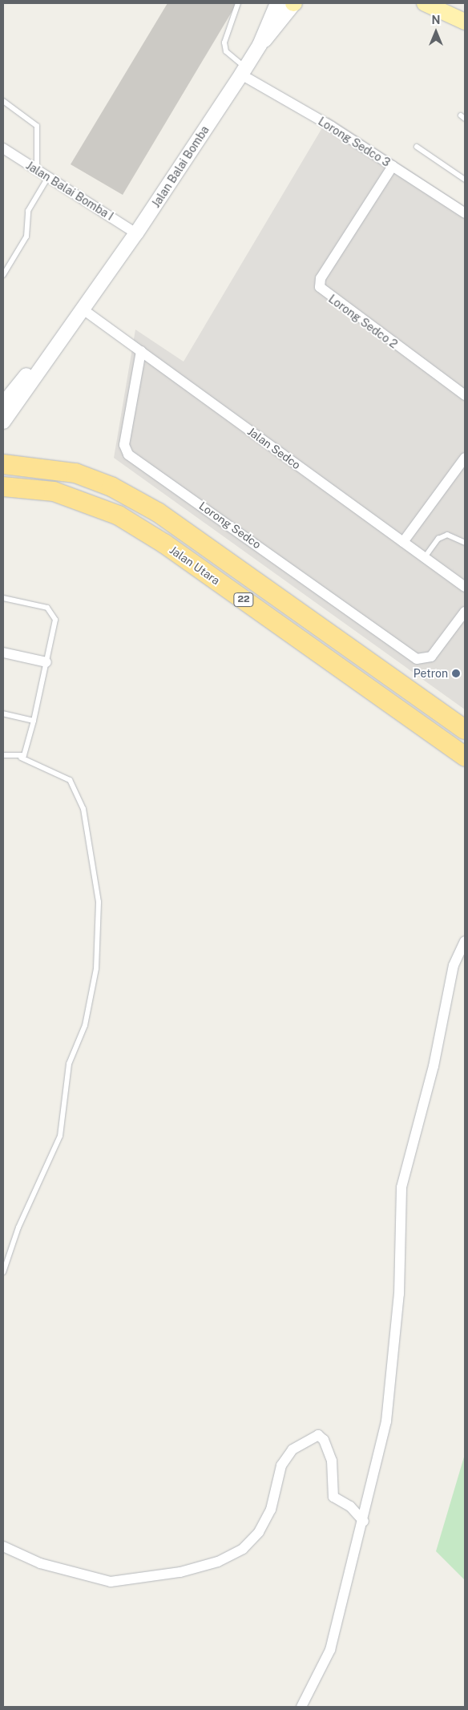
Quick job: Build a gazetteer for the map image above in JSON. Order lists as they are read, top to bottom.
{
  "streets": {
    "highway": ["Jalan Utara", "22"],
    "main road": ["Jalan Balai Bomba"],
    "street": [
      "Lorong Sedco 3",
      "Jalan Balai Bomba I",
      "Lorong Sedco 2",
      "Jalan Sedco",
      "Lorong Sedco"
    ]
  },
  "crossings": [
    ["Lorong Sedco 3", "Jalan Balai Bomba"],
    ["Lorong Sedco 3", "Lorong Sedco 2"],
    ["Jalan Balai Bomba", "Jalan Balai Bomba I"],
    ["Jalan Balai Bomba", "Jalan Sedco"],
    ["Jalan Sedco", "Lorong Sedco"]
  ],
  "places": ["Petron"],
  "north": "top"
}
